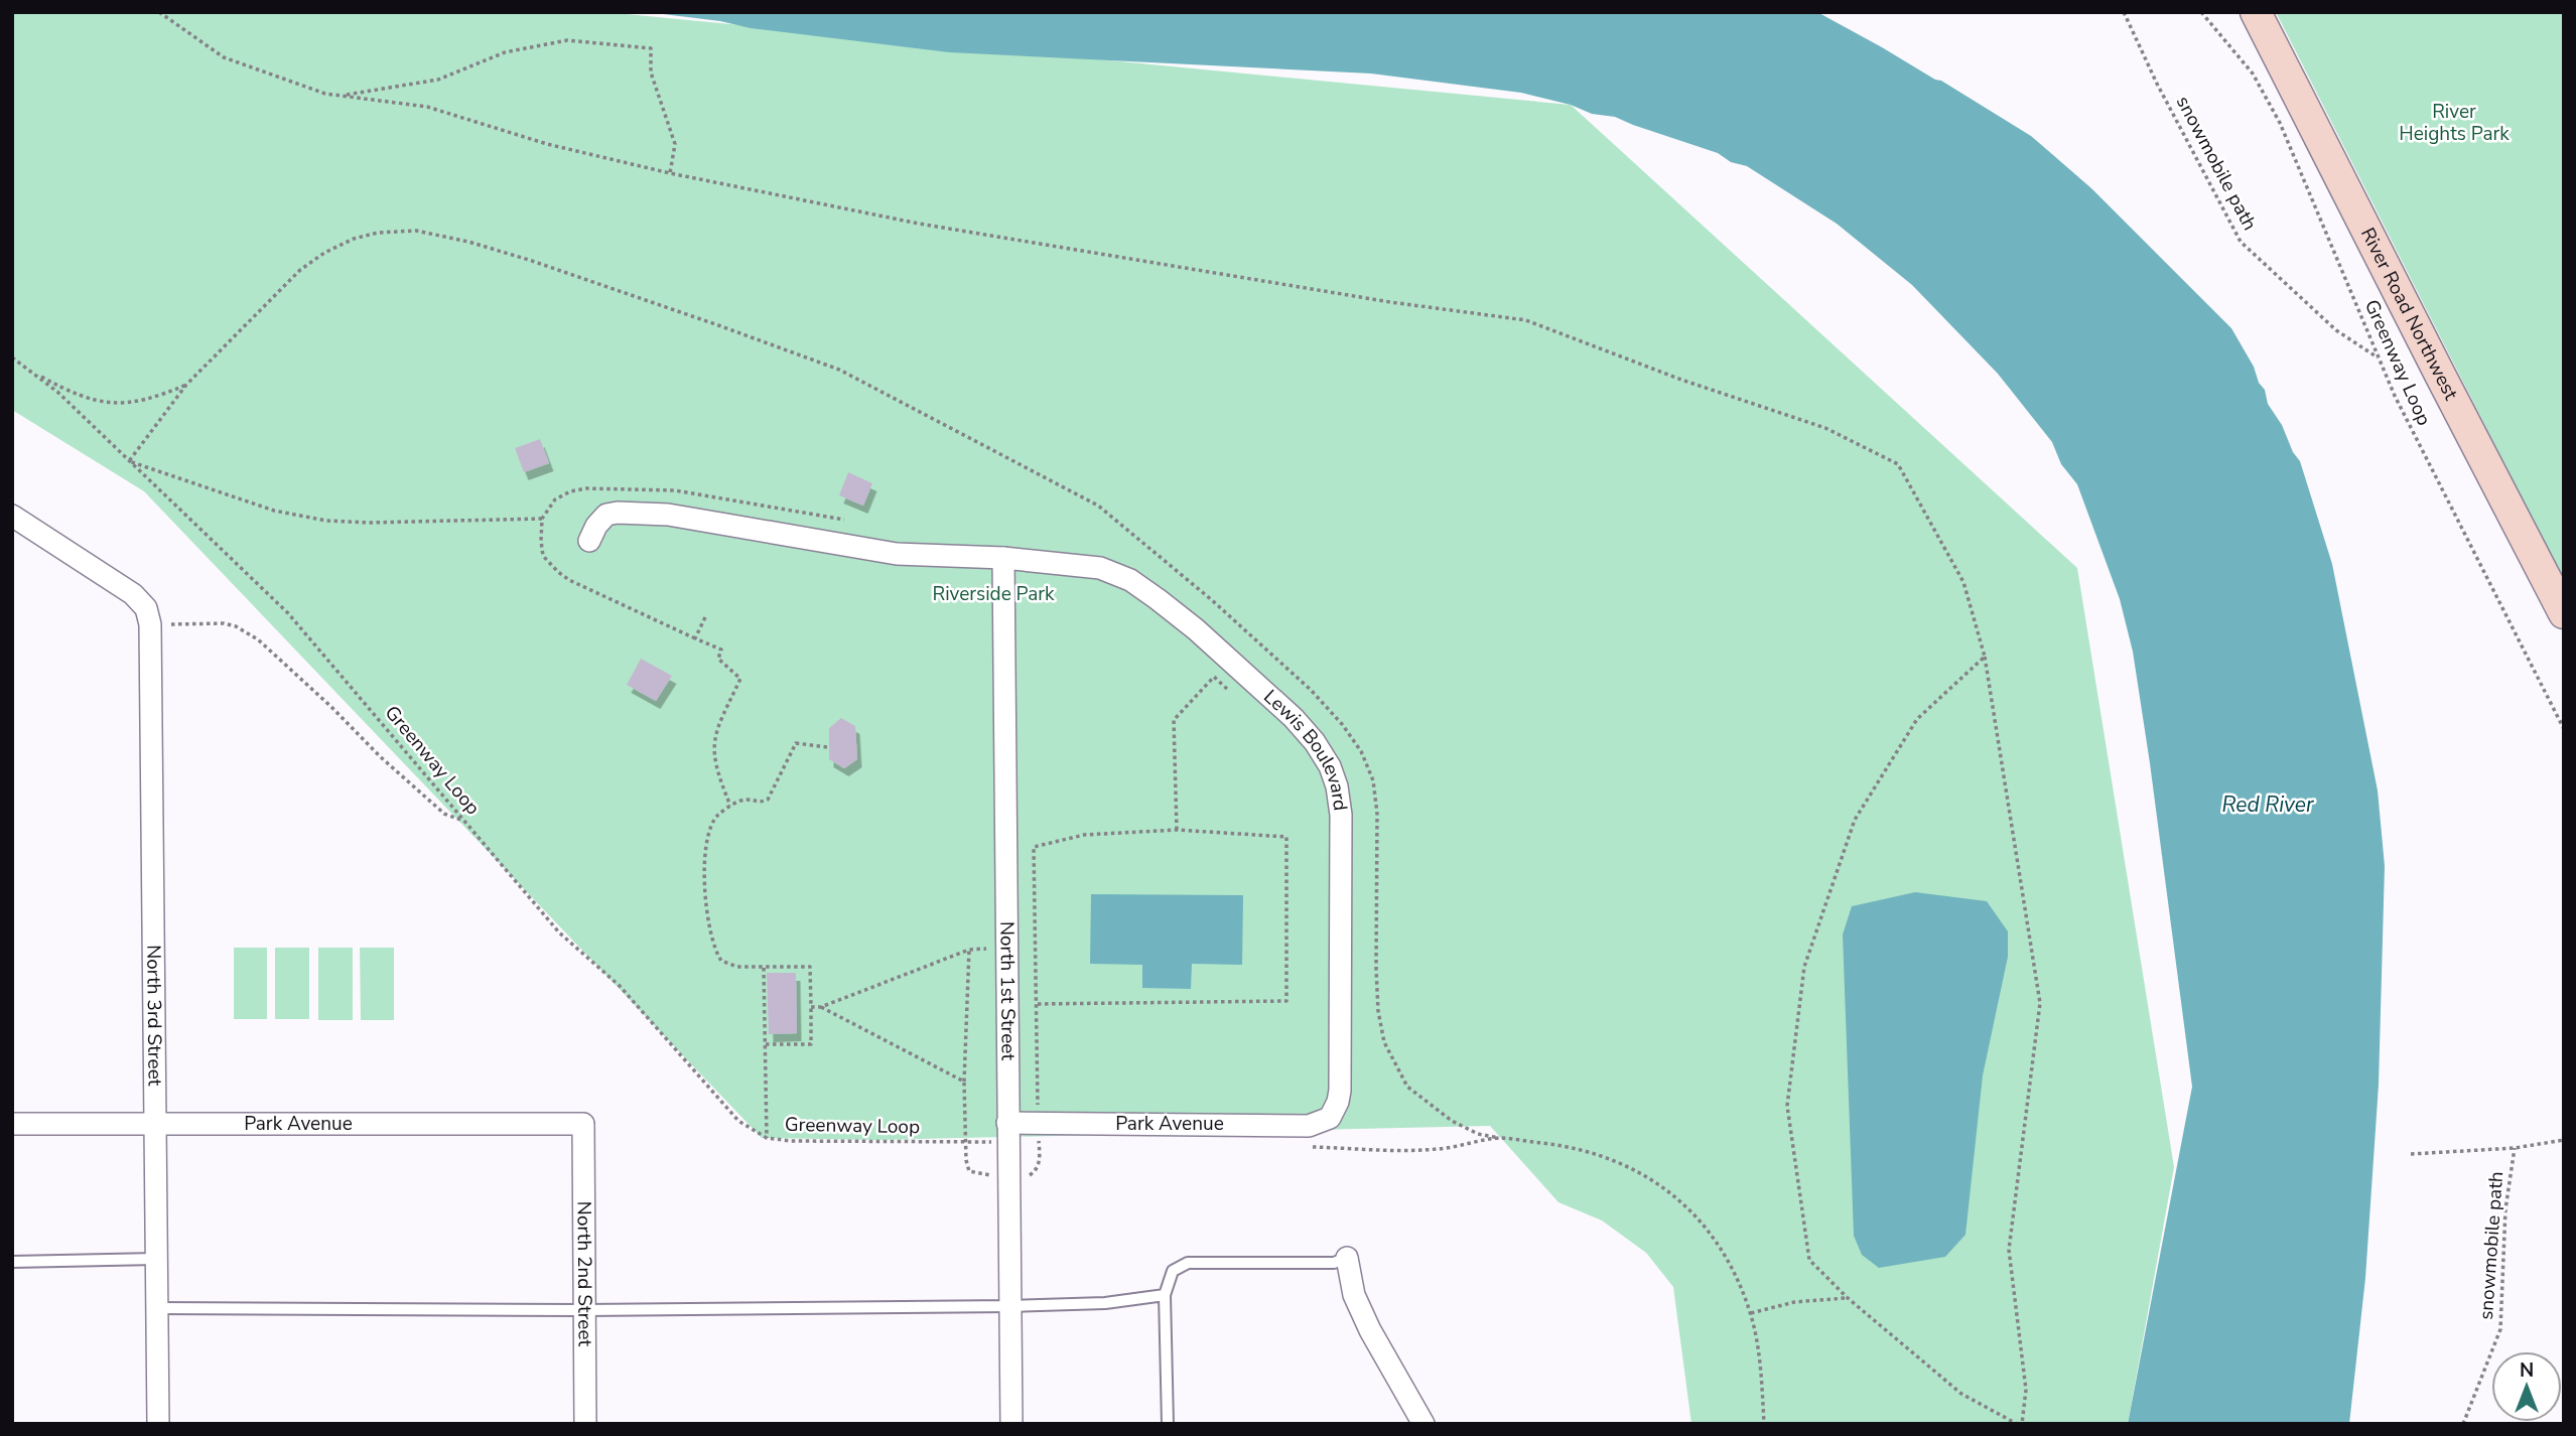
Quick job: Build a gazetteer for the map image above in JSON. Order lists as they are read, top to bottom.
{
  "streets": {
    "street": [
      "River Road Northwest",
      "Lewis Boulevard",
      "North 1st Street",
      "North 3rd Street",
      "Park Avenue",
      "North 2nd Street"
    ],
    "path": ["snowmobile path", "Greenway Loop"]
  },
  "crossings": [
    ["snowmobile path", "Greenway Loop"],
    ["Greenway Loop", "North 1st Street"],
    ["Greenway Loop", "Park Avenue"],
    ["Lewis Boulevard", "North 1st Street"],
    ["Lewis Boulevard", "Park Avenue"],
    ["North 1st Street", "Park Avenue"],
    ["North 3rd Street", "Park Avenue"],
    ["Park Avenue", "North 2nd Street"]
  ],
  "water": ["Red River"],
  "parks": ["River Heights Park", "Riverside Park"],
  "north": "top"
}
